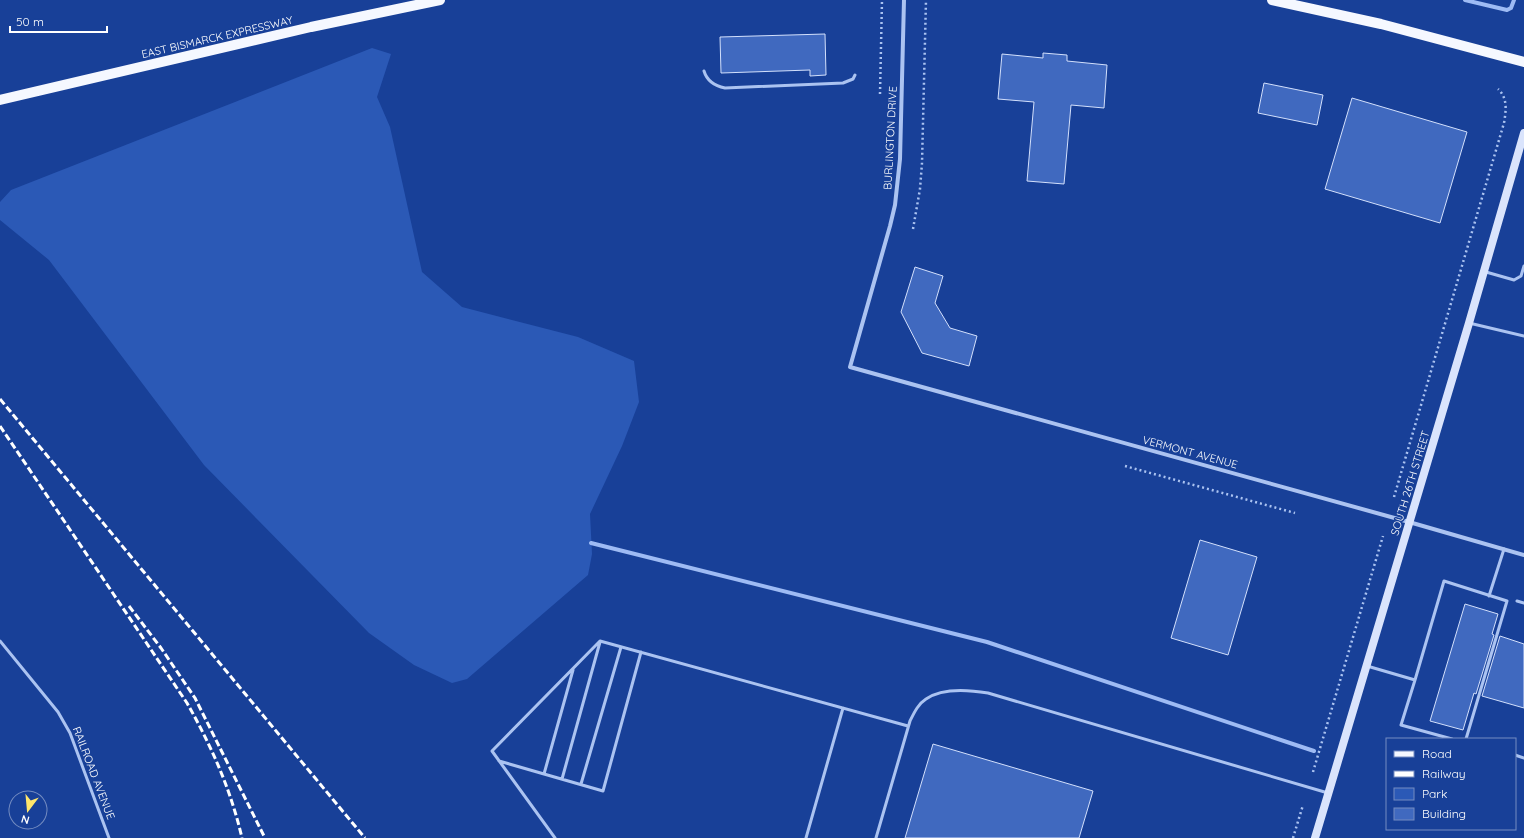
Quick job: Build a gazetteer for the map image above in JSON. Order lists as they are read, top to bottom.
{
  "streets": {
    "main road": ["EAST BISMARCK EXPRESSWAY"],
    "street": ["BURLINGTON DRIVE", "VERMONT AVENUE", "SOUTH 26TH STREET"],
    "lane": ["RAILROAD AVENUE"]
  },
  "crossings": [
    ["BURLINGTON DRIVE", "VERMONT AVENUE"],
    ["VERMONT AVENUE", "SOUTH 26TH STREET"]
  ],
  "legend": [
    "Road",
    "Railway",
    "Park",
    "Building"
  ],
  "scale_bar": "50 m",
  "north": "bottom"
}
